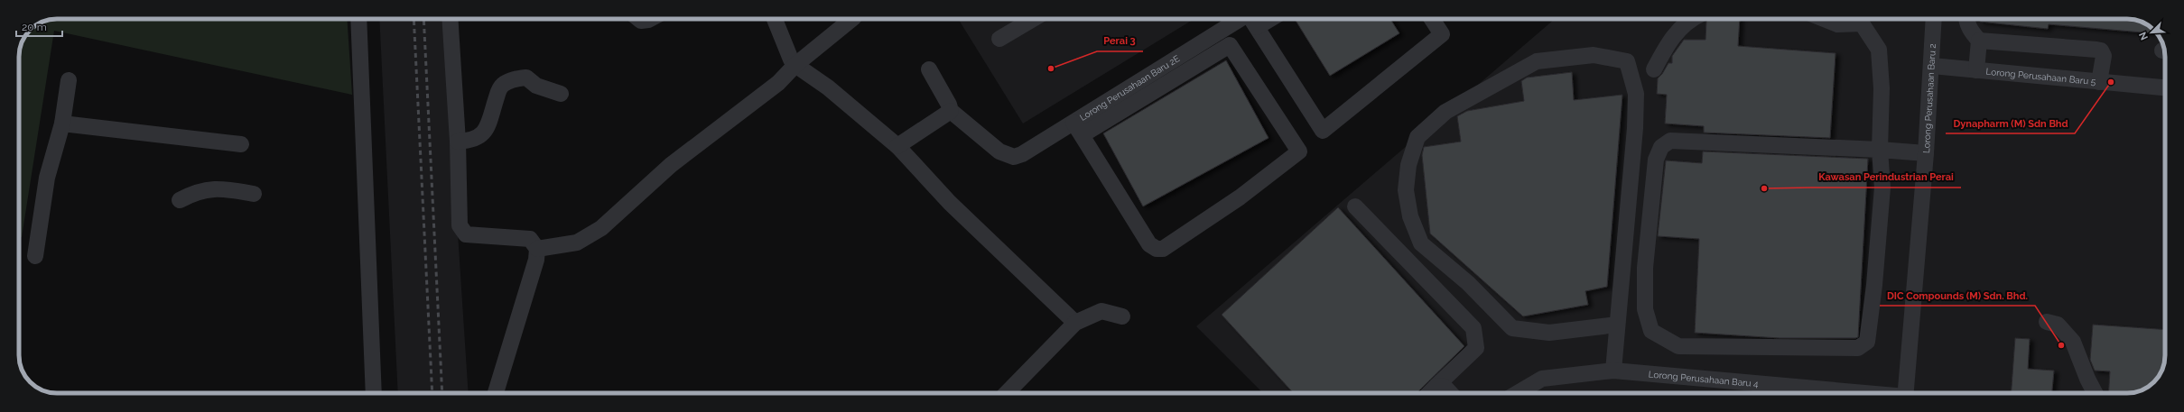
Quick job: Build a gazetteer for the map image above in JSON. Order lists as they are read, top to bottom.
{
  "streets": {
    "street": [
      "Lorong Perusahaan Baru 5",
      "Lorong Perusahaan Baru 2E",
      "Lorong Perusahaan Baru 2",
      "Lorong Perusahaan Baru 4"
    ]
  },
  "crossings": [
    ["Lorong Perusahaan Baru 5", "Lorong Perusahaan Baru 2"]
  ],
  "places": [
    "Perai 3",
    "Dynapharm (M) Sdn Bhd",
    "Kawasan Perindustrian Perai",
    "DIC Compounds (M) Sdn. Bhd."
  ],
  "scale_bar": "20 m",
  "north": "bottom left"
}
